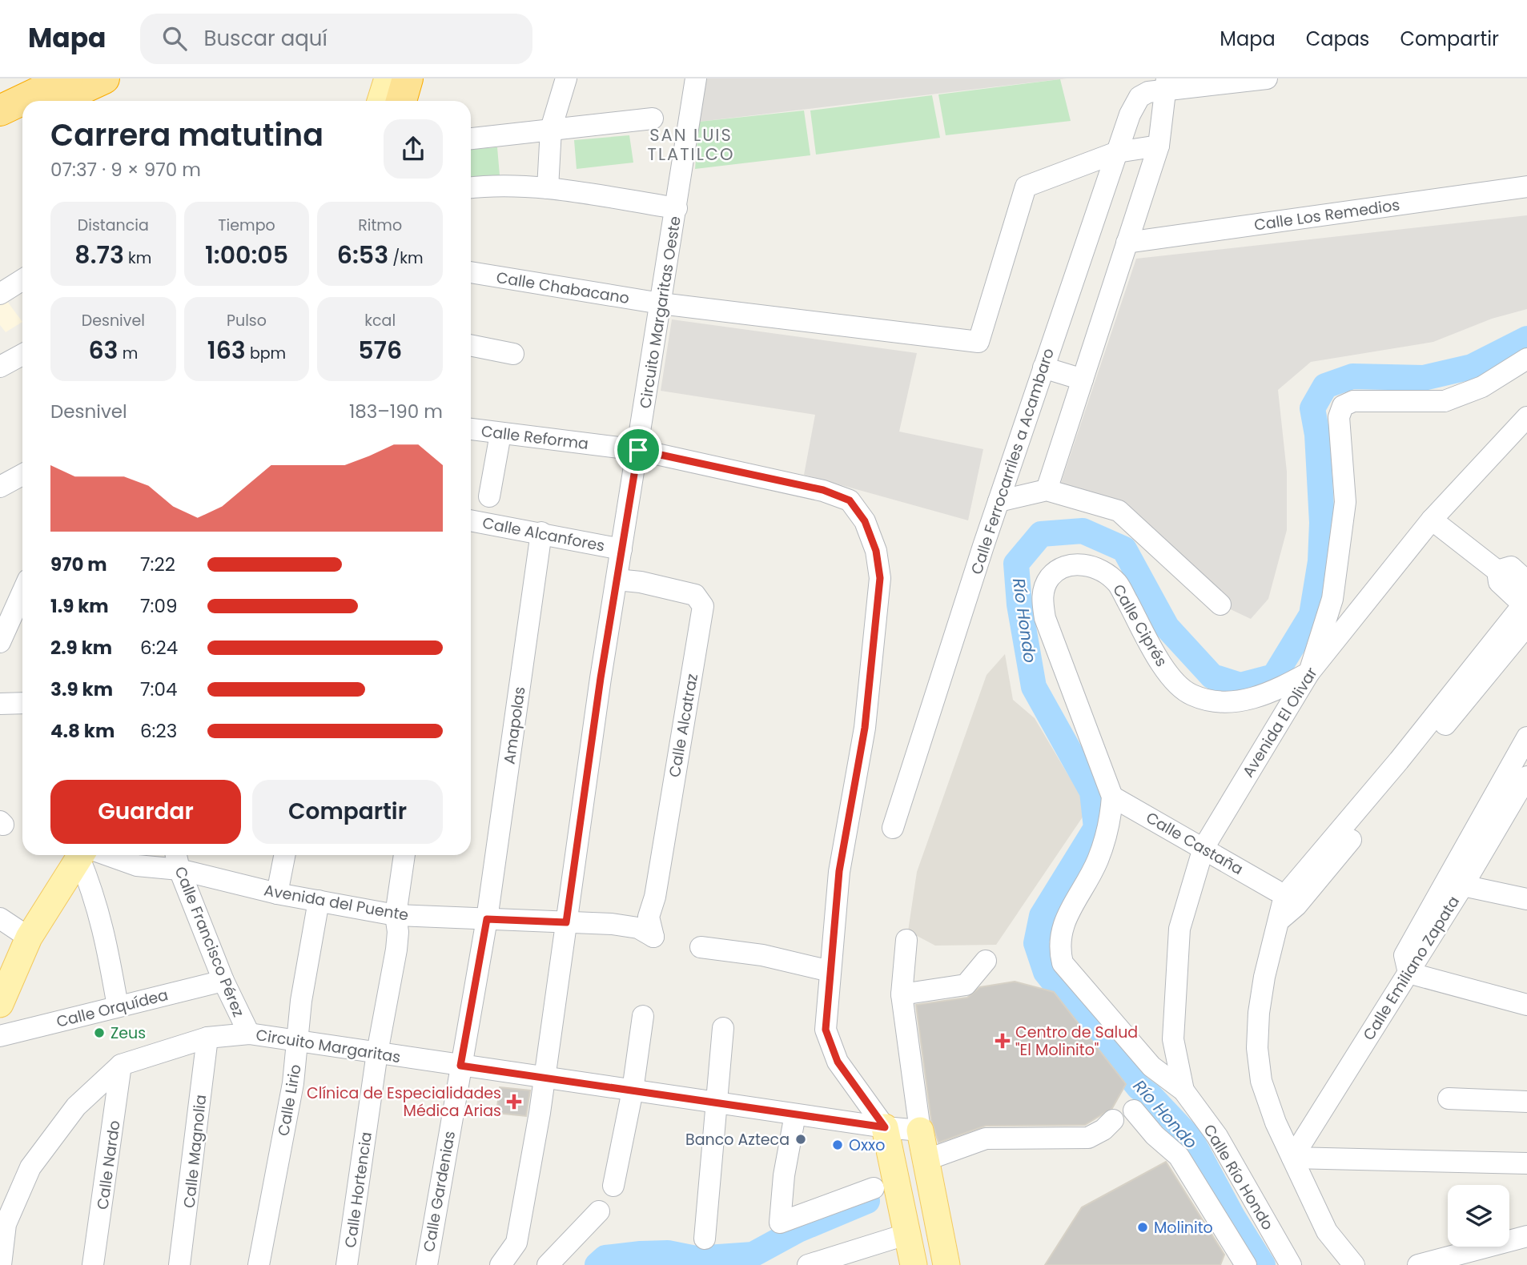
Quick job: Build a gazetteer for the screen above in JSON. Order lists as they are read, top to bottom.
{
  "streets": {
    "street": [
      "Calle Los Remedios",
      "Calle Chabacano",
      "Circuito Margaritas Oeste",
      "Calle Reforma",
      "Calle Ferrocarriles a Acambaro",
      "Calle Alcanfores",
      "Calle Ciprés",
      "Avenida El Olivar",
      "Amapolas",
      "Calle Alcatraz",
      "Calle Castaña",
      "Avenida del Puente",
      "Calle Francisco Pérez",
      "Calle Emiliano Zapata",
      "Calle Orquídea",
      "Circuito Margaritas",
      "Calle Lirio",
      "Calle Magnolia",
      "Calle Nardo",
      "Calle Río Hondo",
      "Calle Hortencia",
      "Calle Gardenias"
    ]
  },
  "crossings": [
    ["Calle Chabacano", "Circuito Margaritas Oeste"],
    ["Calle Chabacano", "Calle Ferrocarriles a Acambaro"],
    ["Circuito Margaritas Oeste", "Calle Reforma"],
    ["Circuito Margaritas Oeste", "Calle Alcanfores"],
    ["Circuito Margaritas Oeste", "Calle Alcatraz"],
    ["Circuito Margaritas Oeste", "Avenida del Puente"],
    ["Circuito Margaritas Oeste", "Circuito Margaritas"],
    ["Calle Reforma", "Circuito Margaritas"],
    ["Calle Alcanfores", "Amapolas"],
    ["Calle Ciprés", "Avenida El Olivar"],
    ["Calle Ciprés", "Calle Castaña"],
    ["Calle Ciprés", "Calle Río Hondo"],
    ["Avenida El Olivar", "Calle Castaña"],
    ["Avenida El Olivar", "Calle Río Hondo"],
    ["Amapolas", "Avenida del Puente"],
    ["Amapolas", "Calle Gardenias"],
    ["Calle Alcatraz", "Avenida del Puente"],
    ["Avenida del Puente", "Calle Francisco Pérez"],
    ["Avenida del Puente", "Calle Lirio"],
    ["Avenida del Puente", "Calle Hortencia"],
    ["Avenida del Puente", "Calle Gardenias"],
    ["Calle Francisco Pérez", "Calle Orquídea"],
    ["Calle Francisco Pérez", "Circuito Margaritas"],
    ["Circuito Margaritas", "Calle Lirio"],
    ["Circuito Margaritas", "Calle Magnolia"],
    ["Circuito Margaritas", "Calle Nardo"],
    ["Circuito Margaritas", "Calle Hortencia"],
    ["Circuito Margaritas", "Calle Gardenias"]
  ],
  "districts": ["SAN LUIS TLATILCO"],
  "water": ["Río Hondo"],
  "places": {
    "other": [
      "Zeus",
      "Banco Azteca",
      "Oxxo",
      "Molinito"
    ],
    "health": ["Centro de Salud \"El Molinito\"", "Clínica de Especialidades Médica Arias"]
  },
  "page": {
    "header": "Mapa",
    "search": "Buscar aquí",
    "nav": ["Mapa", "Capas", "Compartir"],
    "heading": ["Carrera matutina", "07:37 · 9 × 970 m"],
    "stats": [
      ["Distancia", "8.73 km"],
      ["Tiempo", "1:00:05"],
      ["Ritmo", "6:53 /km"],
      ["Desnivel", "63 m"],
      ["Pulso", "163 bpm"],
      ["kcal", "576"]
    ],
    "chart": ["Desnivel", "183–190 m"],
    "list": [
      {
        "name": "970 m",
        "note": "7:22"
      },
      {
        "name": "1.9 km",
        "note": "7:09"
      },
      {
        "name": "2.9 km",
        "note": "6:24"
      },
      {
        "name": "3.9 km",
        "note": "7:04"
      },
      {
        "name": "4.8 km",
        "note": "6:23"
      }
    ],
    "buttons": ["Guardar", "Compartir"]
  }
}
